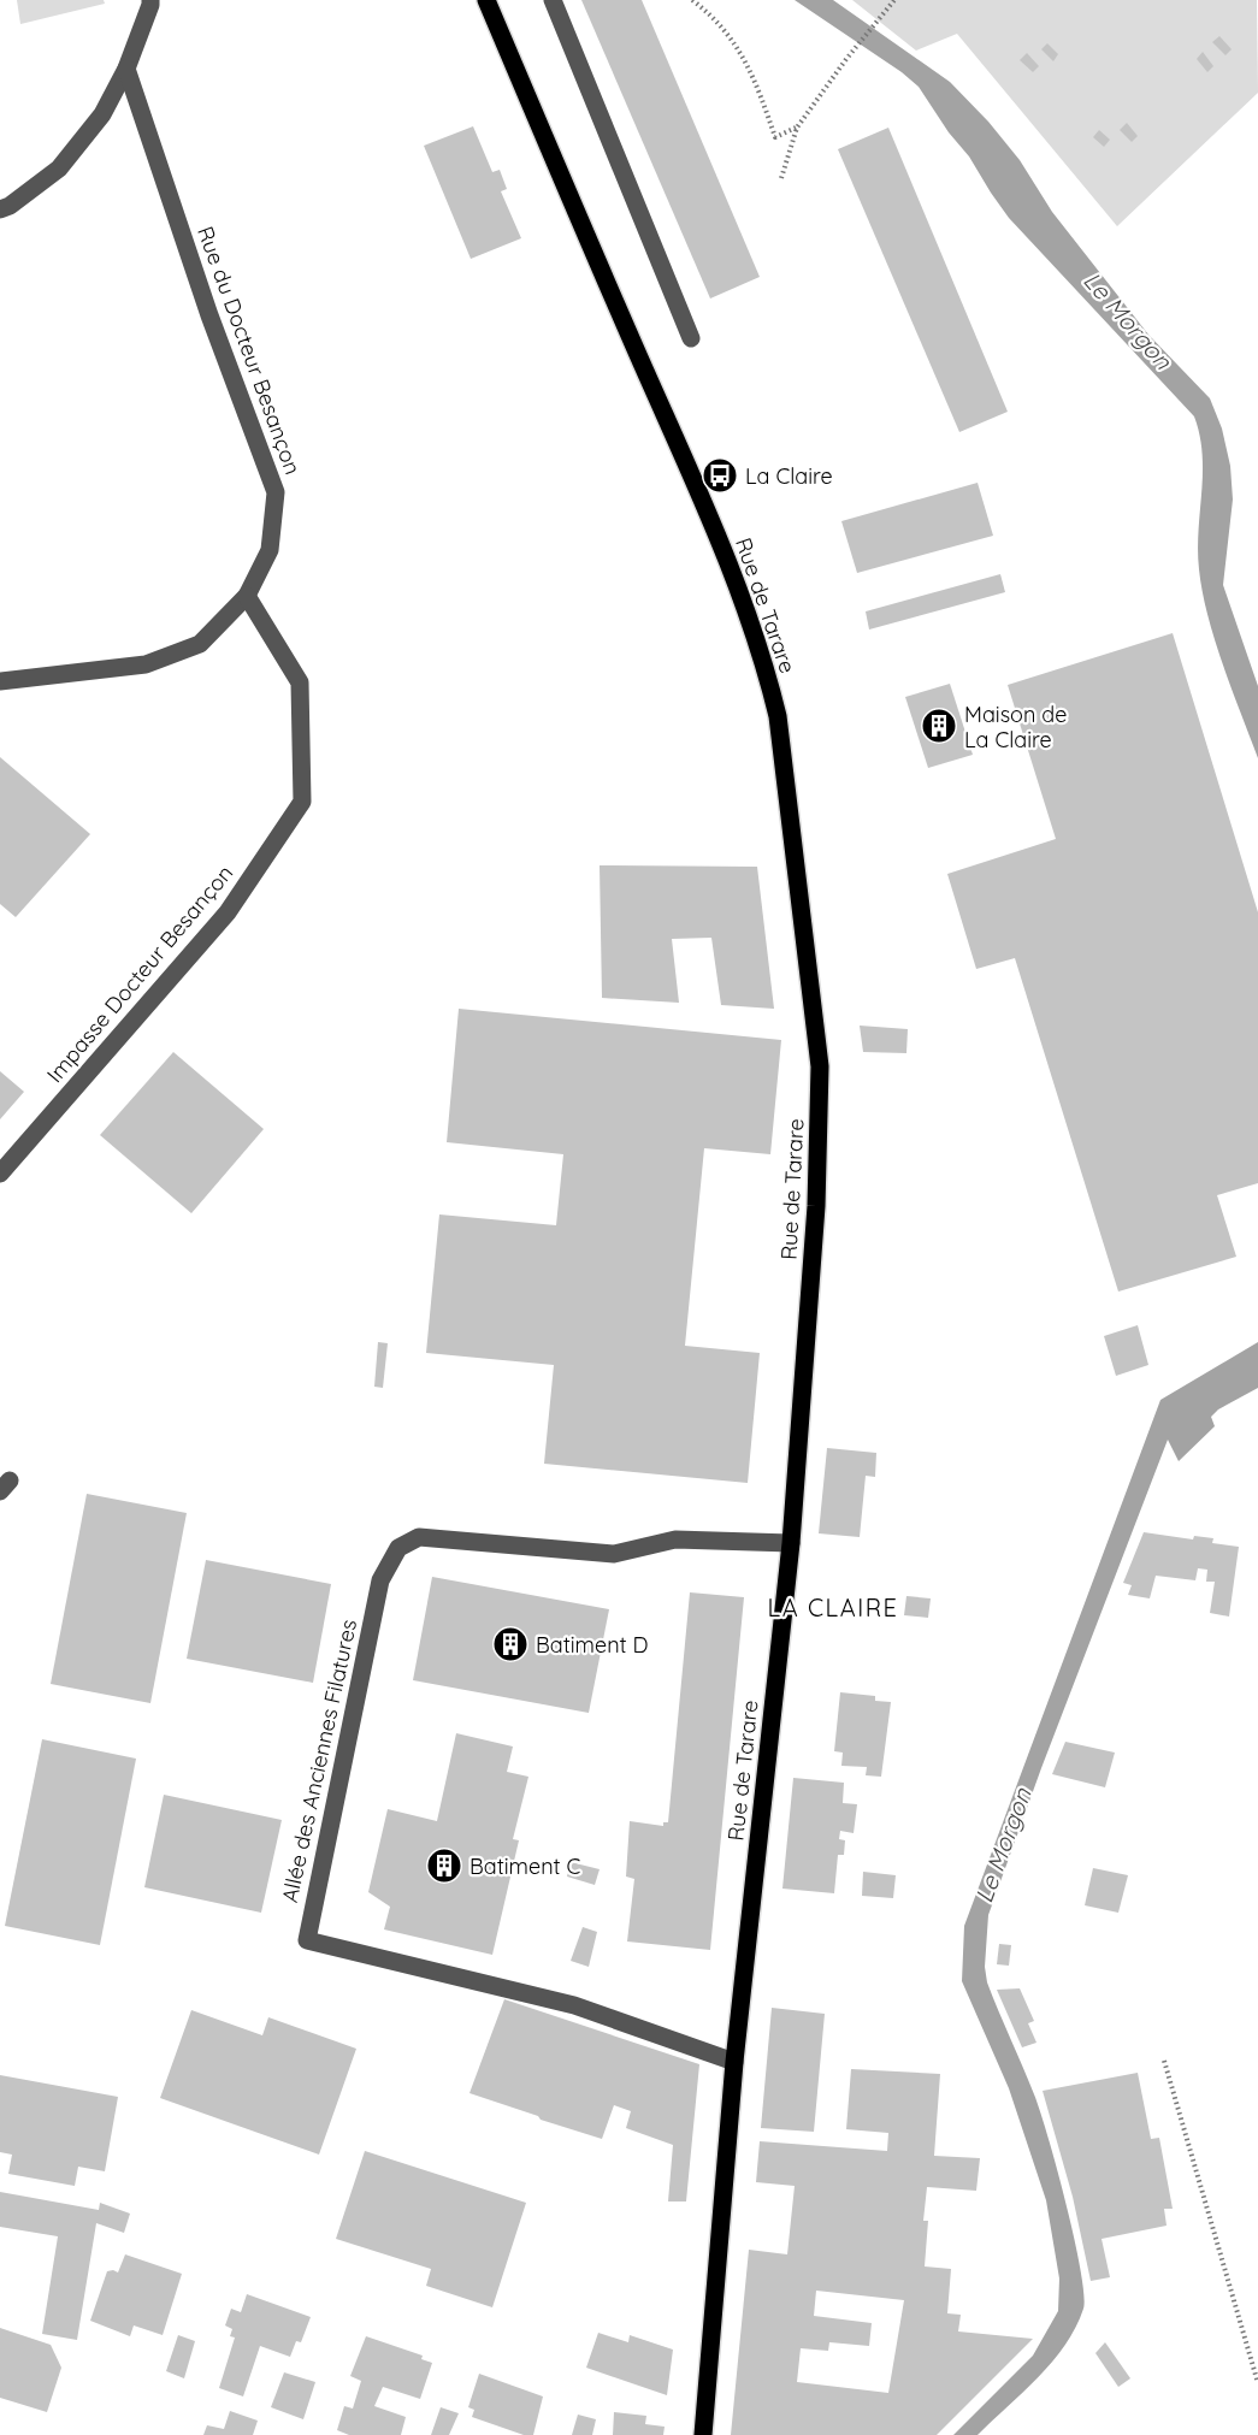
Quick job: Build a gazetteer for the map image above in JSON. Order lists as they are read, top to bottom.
{
  "streets": {
    "main road": ["Rue de Tarare"],
    "street": ["Rue du Docteur Besançon", "Impasse Docteur Besançon", "Allée des Anciennes Filatures"]
  },
  "crossings": [
    ["Rue du Docteur Besançon", "Impasse Docteur Besançon"],
    ["Rue de Tarare", "Allée des Anciennes Filatures"]
  ],
  "districts": ["LA CLAIRE"],
  "water": ["Le Morgon"],
  "places": {
    "bus stop": ["La Claire"],
    "building": ["Maison de La Claire", "Batiment D", "Batiment C"]
  }
}
